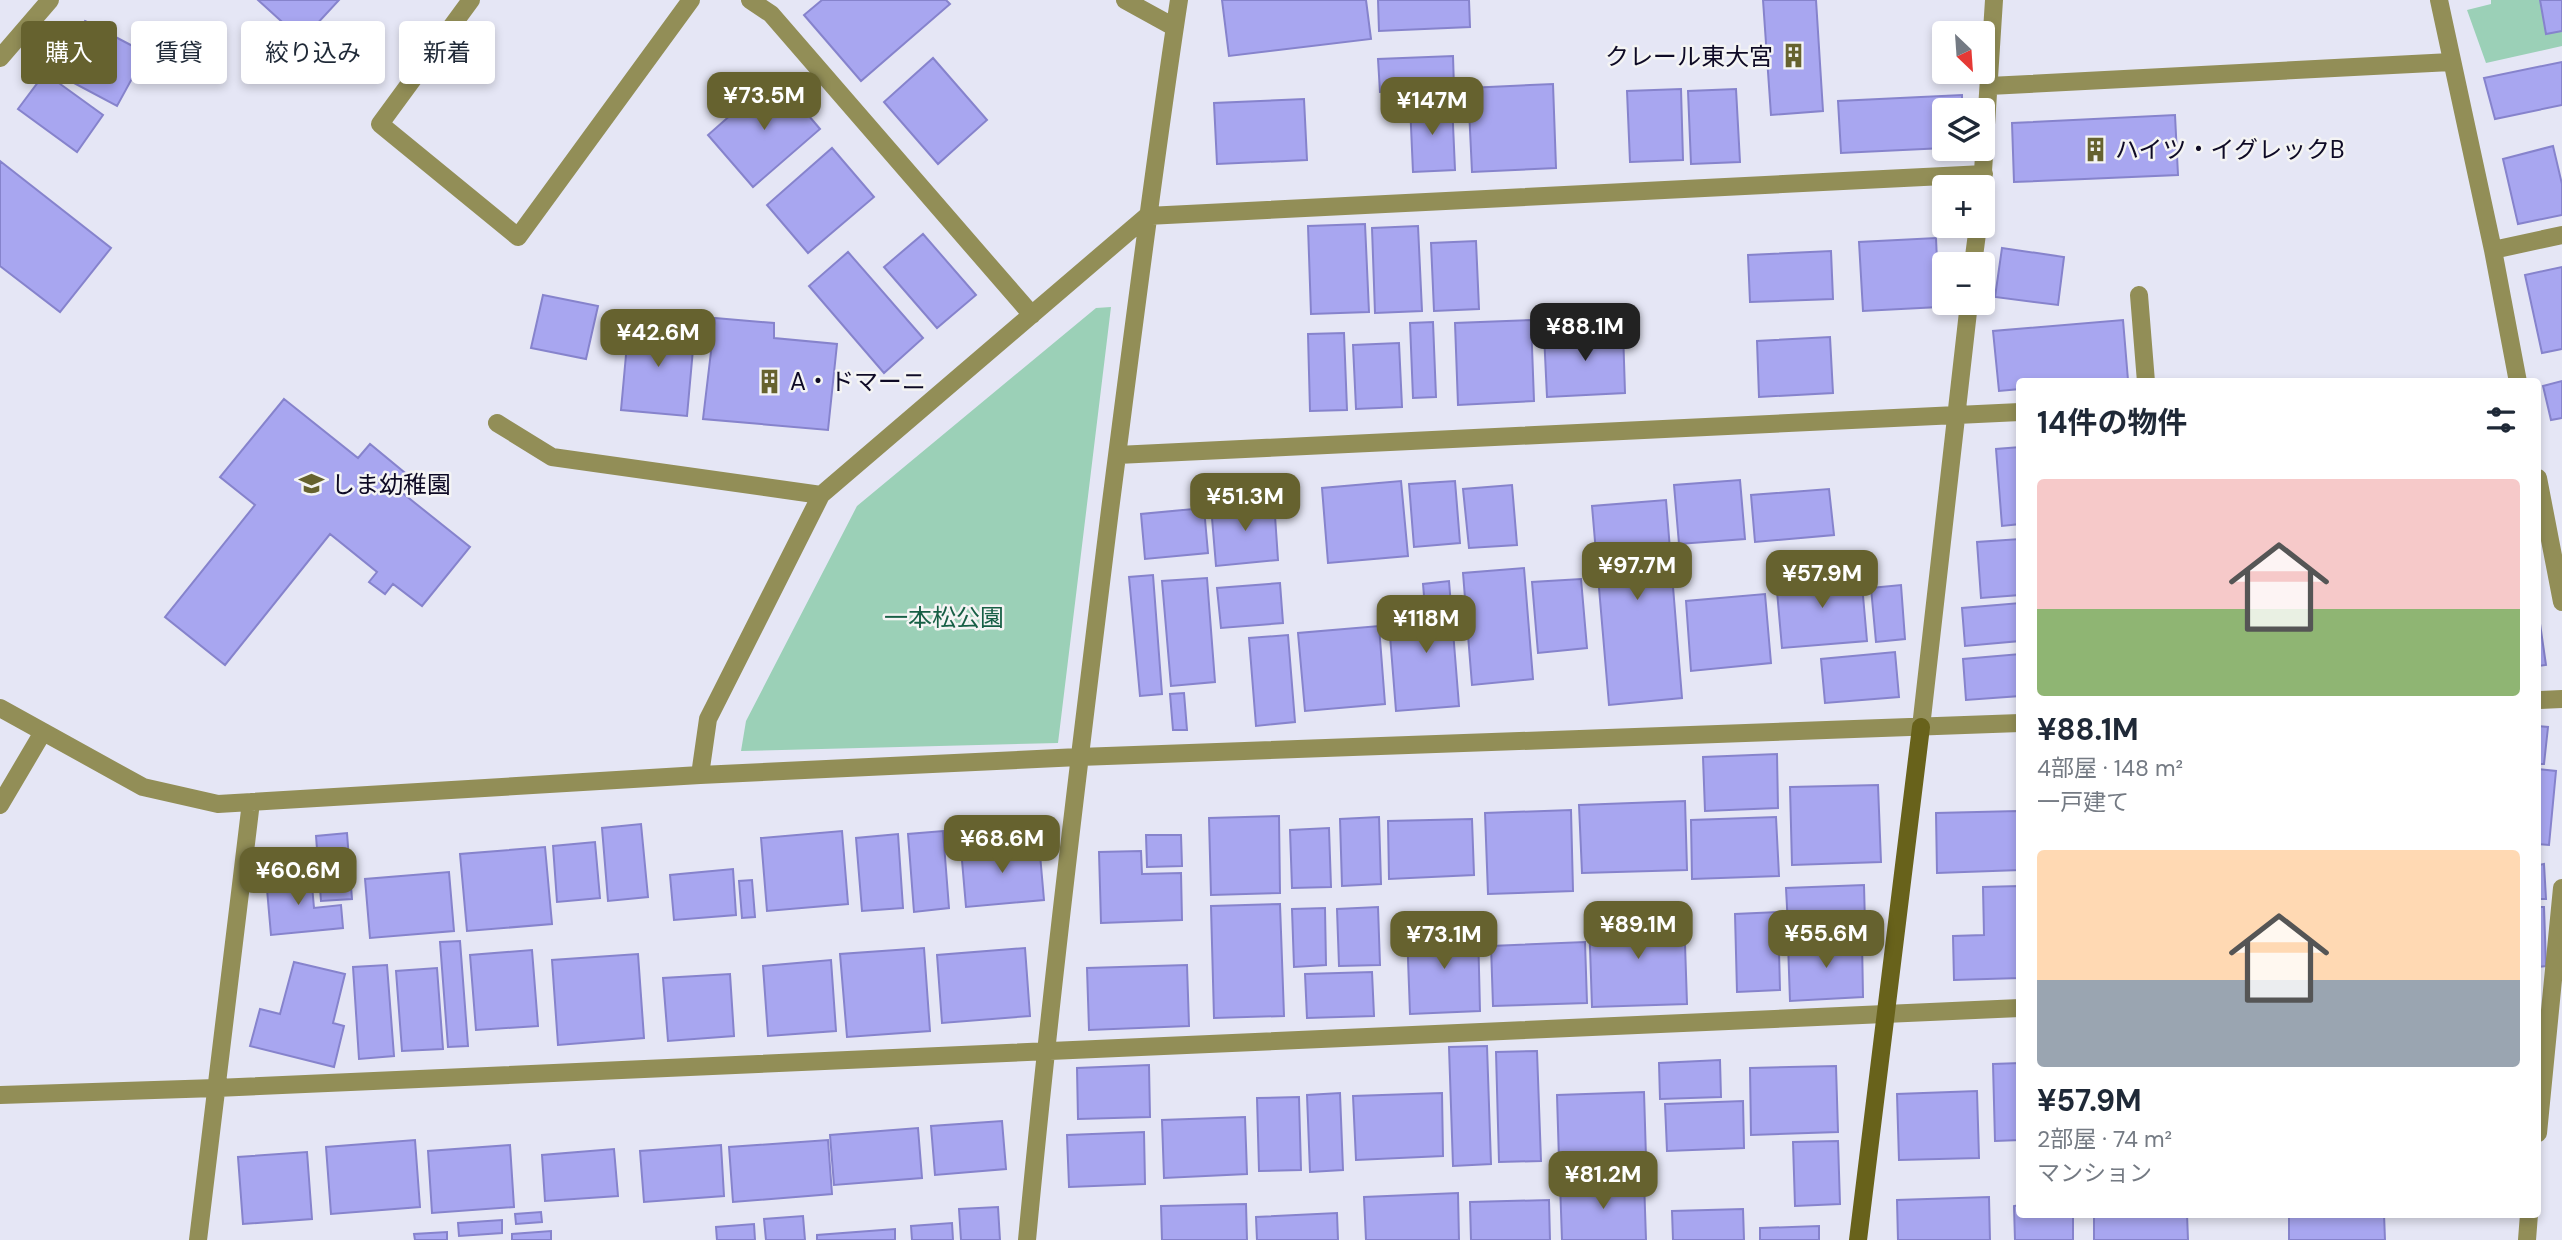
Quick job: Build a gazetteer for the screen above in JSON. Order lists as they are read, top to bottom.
{
  "parks": ["一本松公園"],
  "places": {
    "building": ["クレール東大宮", "ハイツ・イグレックB", "A・ドマーニ"],
    "school or university": ["しま幼稚園"]
  },
  "north": "bottom right",
  "page": {
    "map_buttons": ["+", "−"],
    "chip": [
      "購入",
      "賃貸",
      "絞り込み",
      "新着"
    ],
    "price": [
      "¥73.5M",
      "¥147M",
      "¥88.1M",
      "¥42.6M",
      "¥51.3M",
      "¥97.7M",
      "¥57.9M",
      "¥118M",
      "¥68.6M",
      "¥60.6M",
      "¥89.1M",
      "¥55.6M",
      "¥73.1M",
      "¥81.2M"
    ],
    "heading": "14件の物件",
    "list": [
      {
        "name": "¥88.1M",
        "note": "4部屋 · 148 m² · 一戸建て"
      },
      {
        "name": "¥57.9M",
        "note": "2部屋 · 74 m² · マンション"
      }
    ]
  }
}
